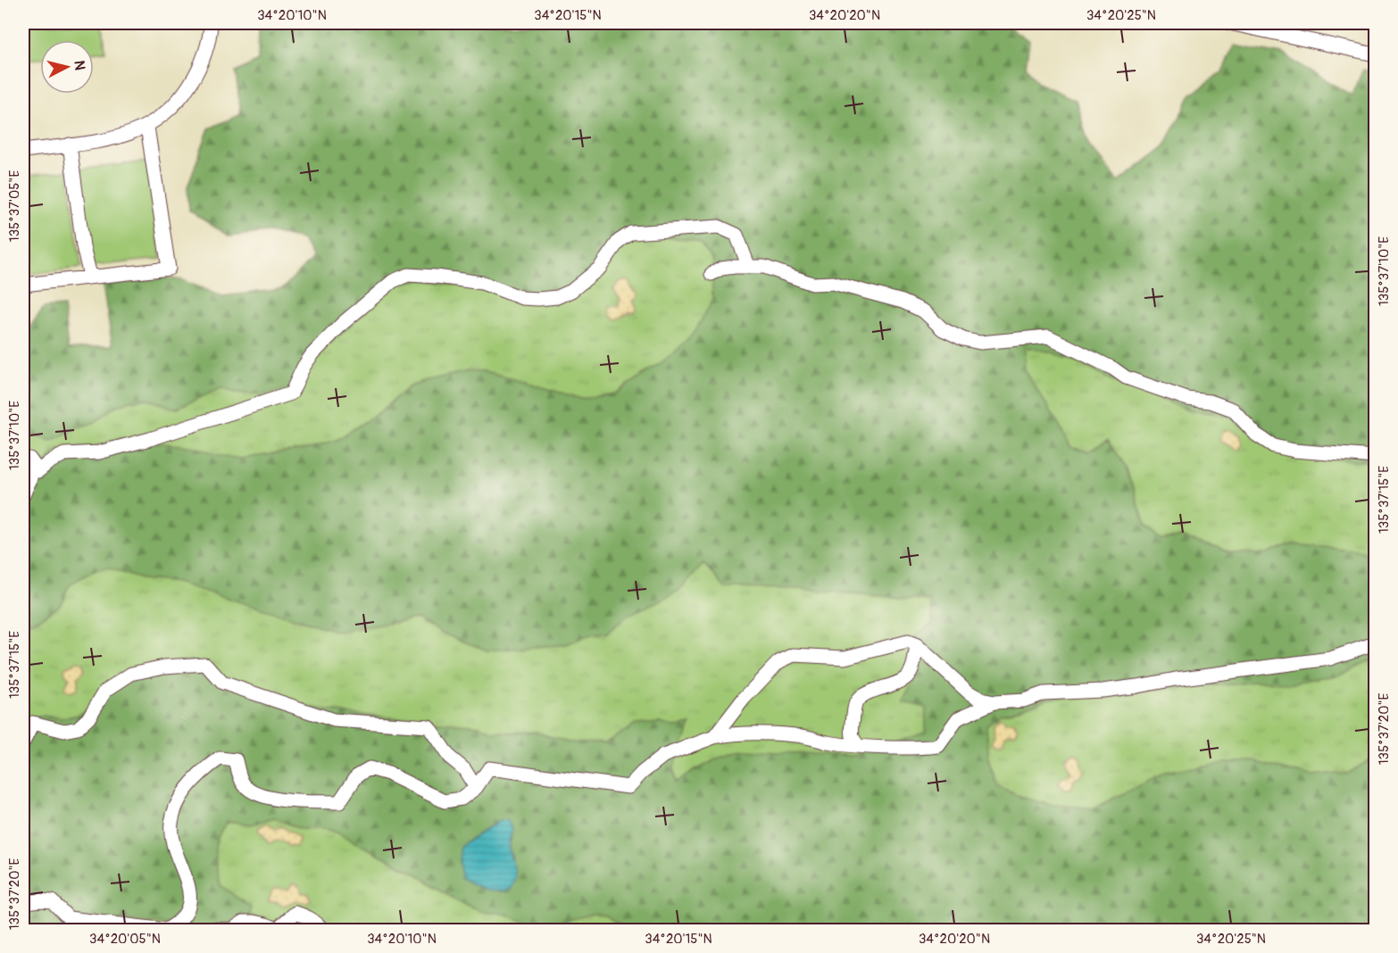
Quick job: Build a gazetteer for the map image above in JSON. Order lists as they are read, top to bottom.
{
  "north": "right",
  "coordinates": [
    "34°20'10\"N",
    "34°20'15\"N",
    "34°20'20\"N",
    "34°20'25\"N",
    "135°37'05\"E",
    "135°37'10\"E",
    "135°37'15\"E",
    "135°37'20\"E",
    "34°20'05\"N"
  ]
}
